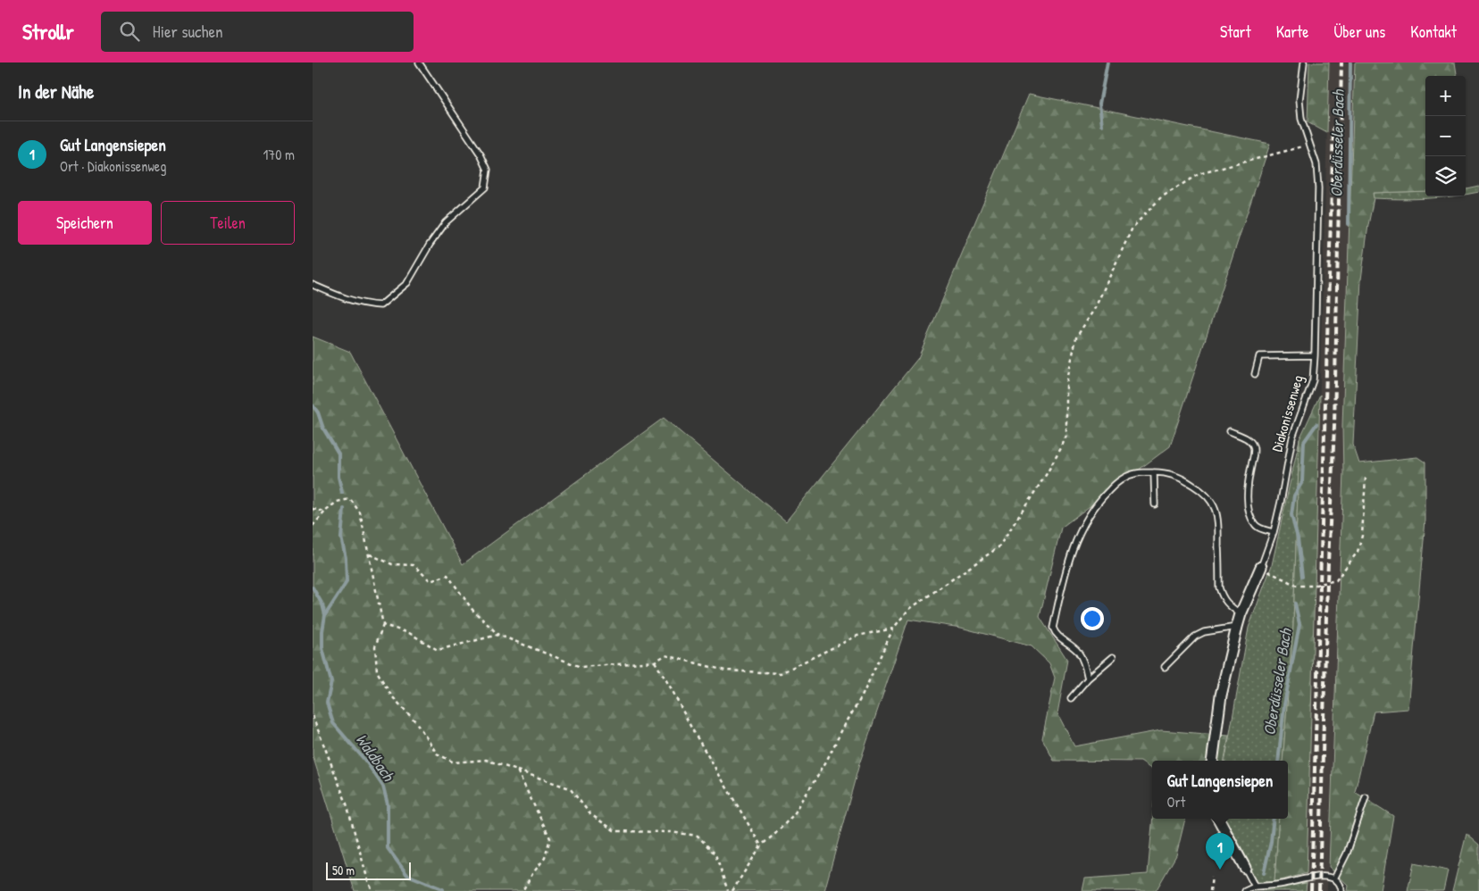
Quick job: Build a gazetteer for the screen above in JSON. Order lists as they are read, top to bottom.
{
  "streets": {
    "street": ["Diakonissenweg"]
  },
  "water": ["Oberdüsseler Bach", "Waldbach"],
  "scale_bar": "50 m",
  "page": {
    "header": "Strollr",
    "search": "Hier suchen",
    "nav": [
      "Start",
      "Karte",
      "Über uns",
      "Kontakt"
    ],
    "heading": "In der Nähe",
    "map_buttons": ["+", "−"],
    "list": [
      {
        "mark": "1",
        "name": "Gut Langensiepen",
        "note": "Ort · Diakonissenweg",
        "value": "170 m"
      }
    ],
    "buttons": ["Speichern", "Teilen"],
    "popup": ["Gut Langensiepen", "Ort"],
    "pins": "1",
    "scale": "50 m"
  }
}
